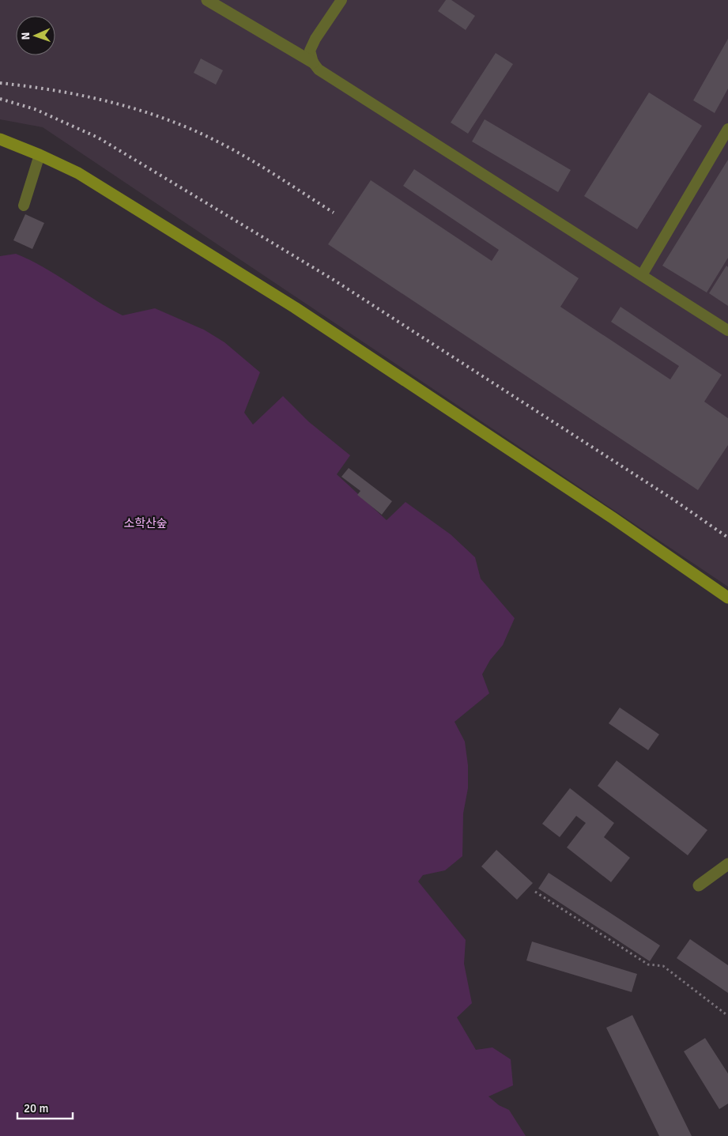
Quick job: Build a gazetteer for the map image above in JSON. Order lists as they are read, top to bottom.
{
  "parks": ["소학산숲"],
  "scale_bar": "20 m",
  "north": "left"
}
